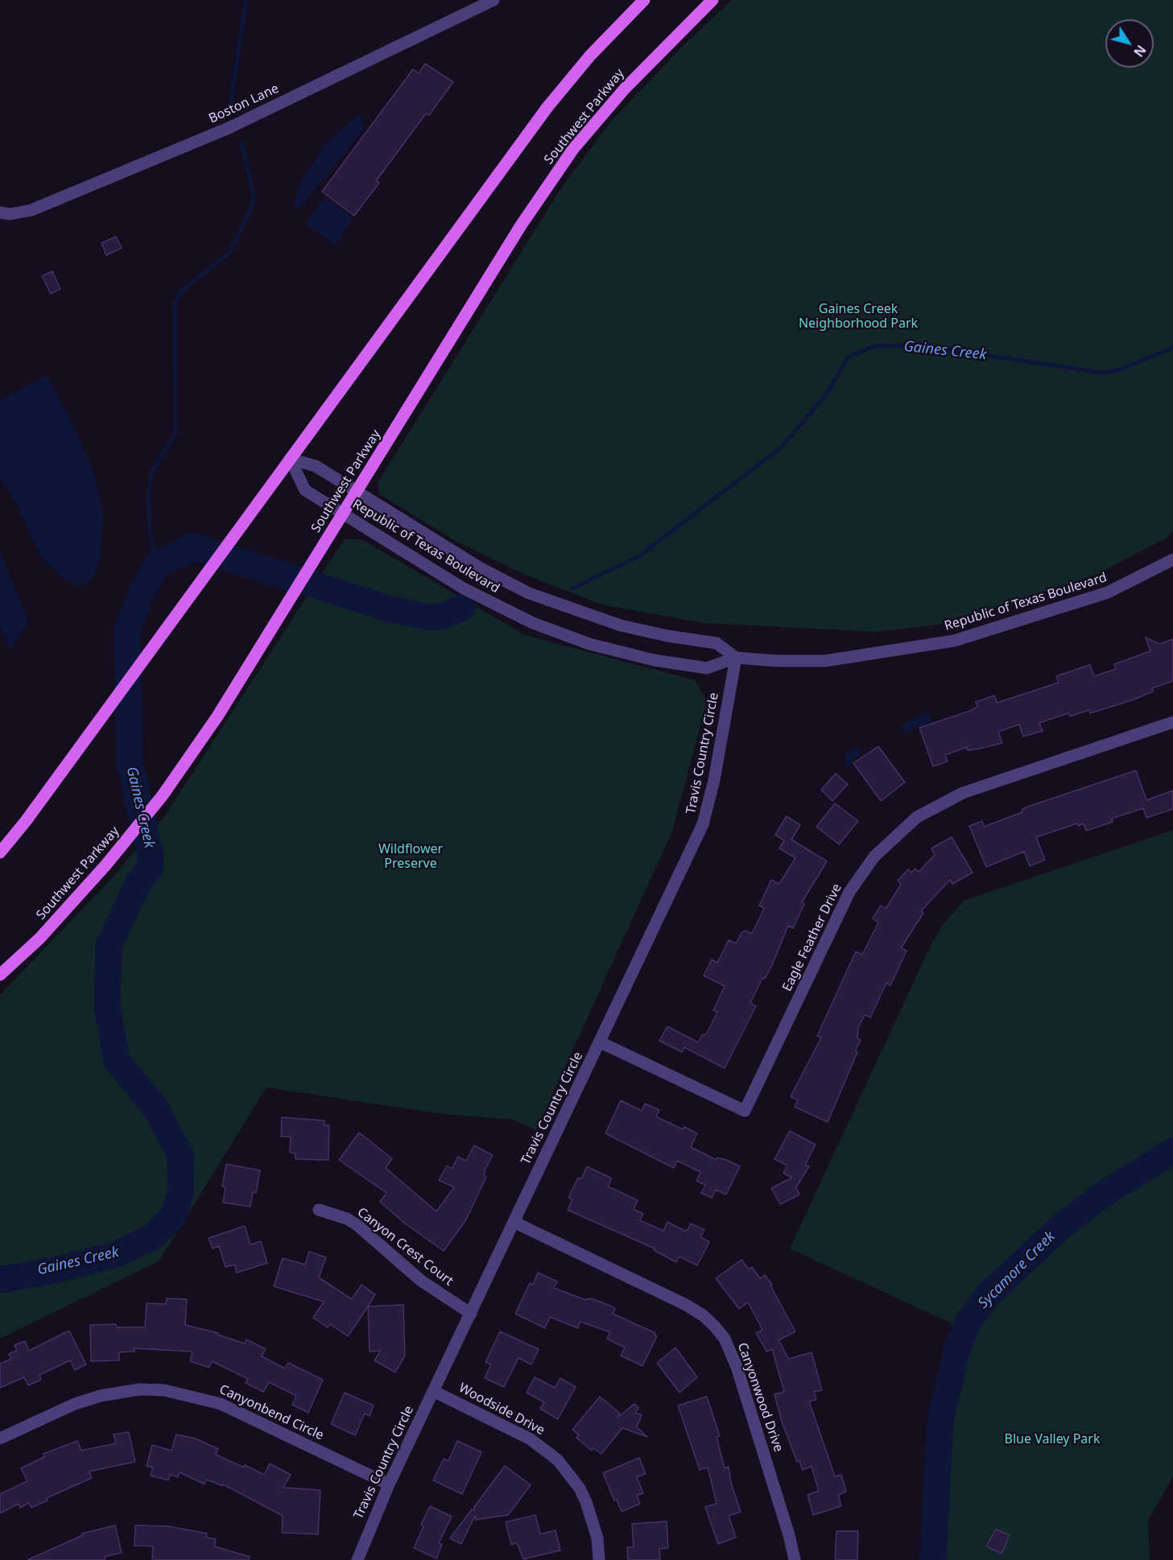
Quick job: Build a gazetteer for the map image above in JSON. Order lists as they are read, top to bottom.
{
  "streets": {
    "main road": ["Southwest Parkway"],
    "street": [
      "Boston Lane",
      "Republic of Texas Boulevard",
      "Travis Country Circle",
      "Eagle Feather Drive",
      "Canyon Crest Court",
      "Canyonwood Drive",
      "Woodside Drive",
      "Canyonbend Circle"
    ]
  },
  "crossings": [
    ["Southwest Parkway", "Republic of Texas Boulevard"],
    ["Republic of Texas Boulevard", "Travis Country Circle"],
    ["Travis Country Circle", "Eagle Feather Drive"],
    ["Travis Country Circle", "Canyon Crest Court"],
    ["Travis Country Circle", "Canyonwood Drive"],
    ["Travis Country Circle", "Woodside Drive"],
    ["Travis Country Circle", "Canyonbend Circle"]
  ],
  "water": ["Gaines Creek", "Sycamore Creek"],
  "parks": ["Gaines Creek Neighborhood Park", "Wildflower Preserve", "Blue Valley Park"],
  "north": "bottom right"
}
